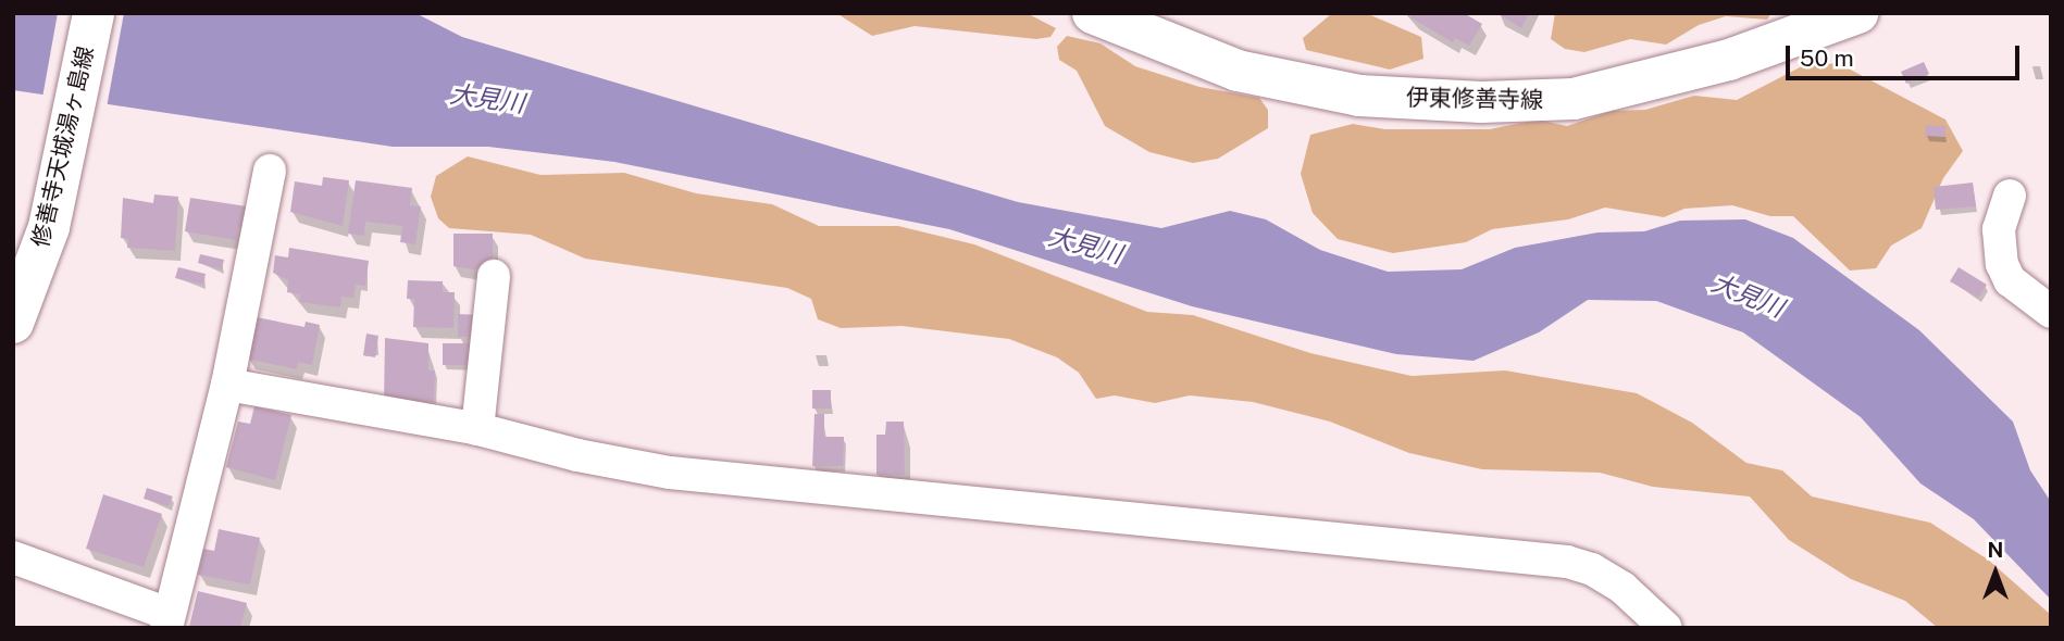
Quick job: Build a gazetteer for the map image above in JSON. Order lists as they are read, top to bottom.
{
  "streets": {
    "main road": ["伊東修善寺線", "修善寺天城湯ヶ島線"]
  },
  "water": ["大見川"],
  "scale_bar": "50 m",
  "north": "top"
}
